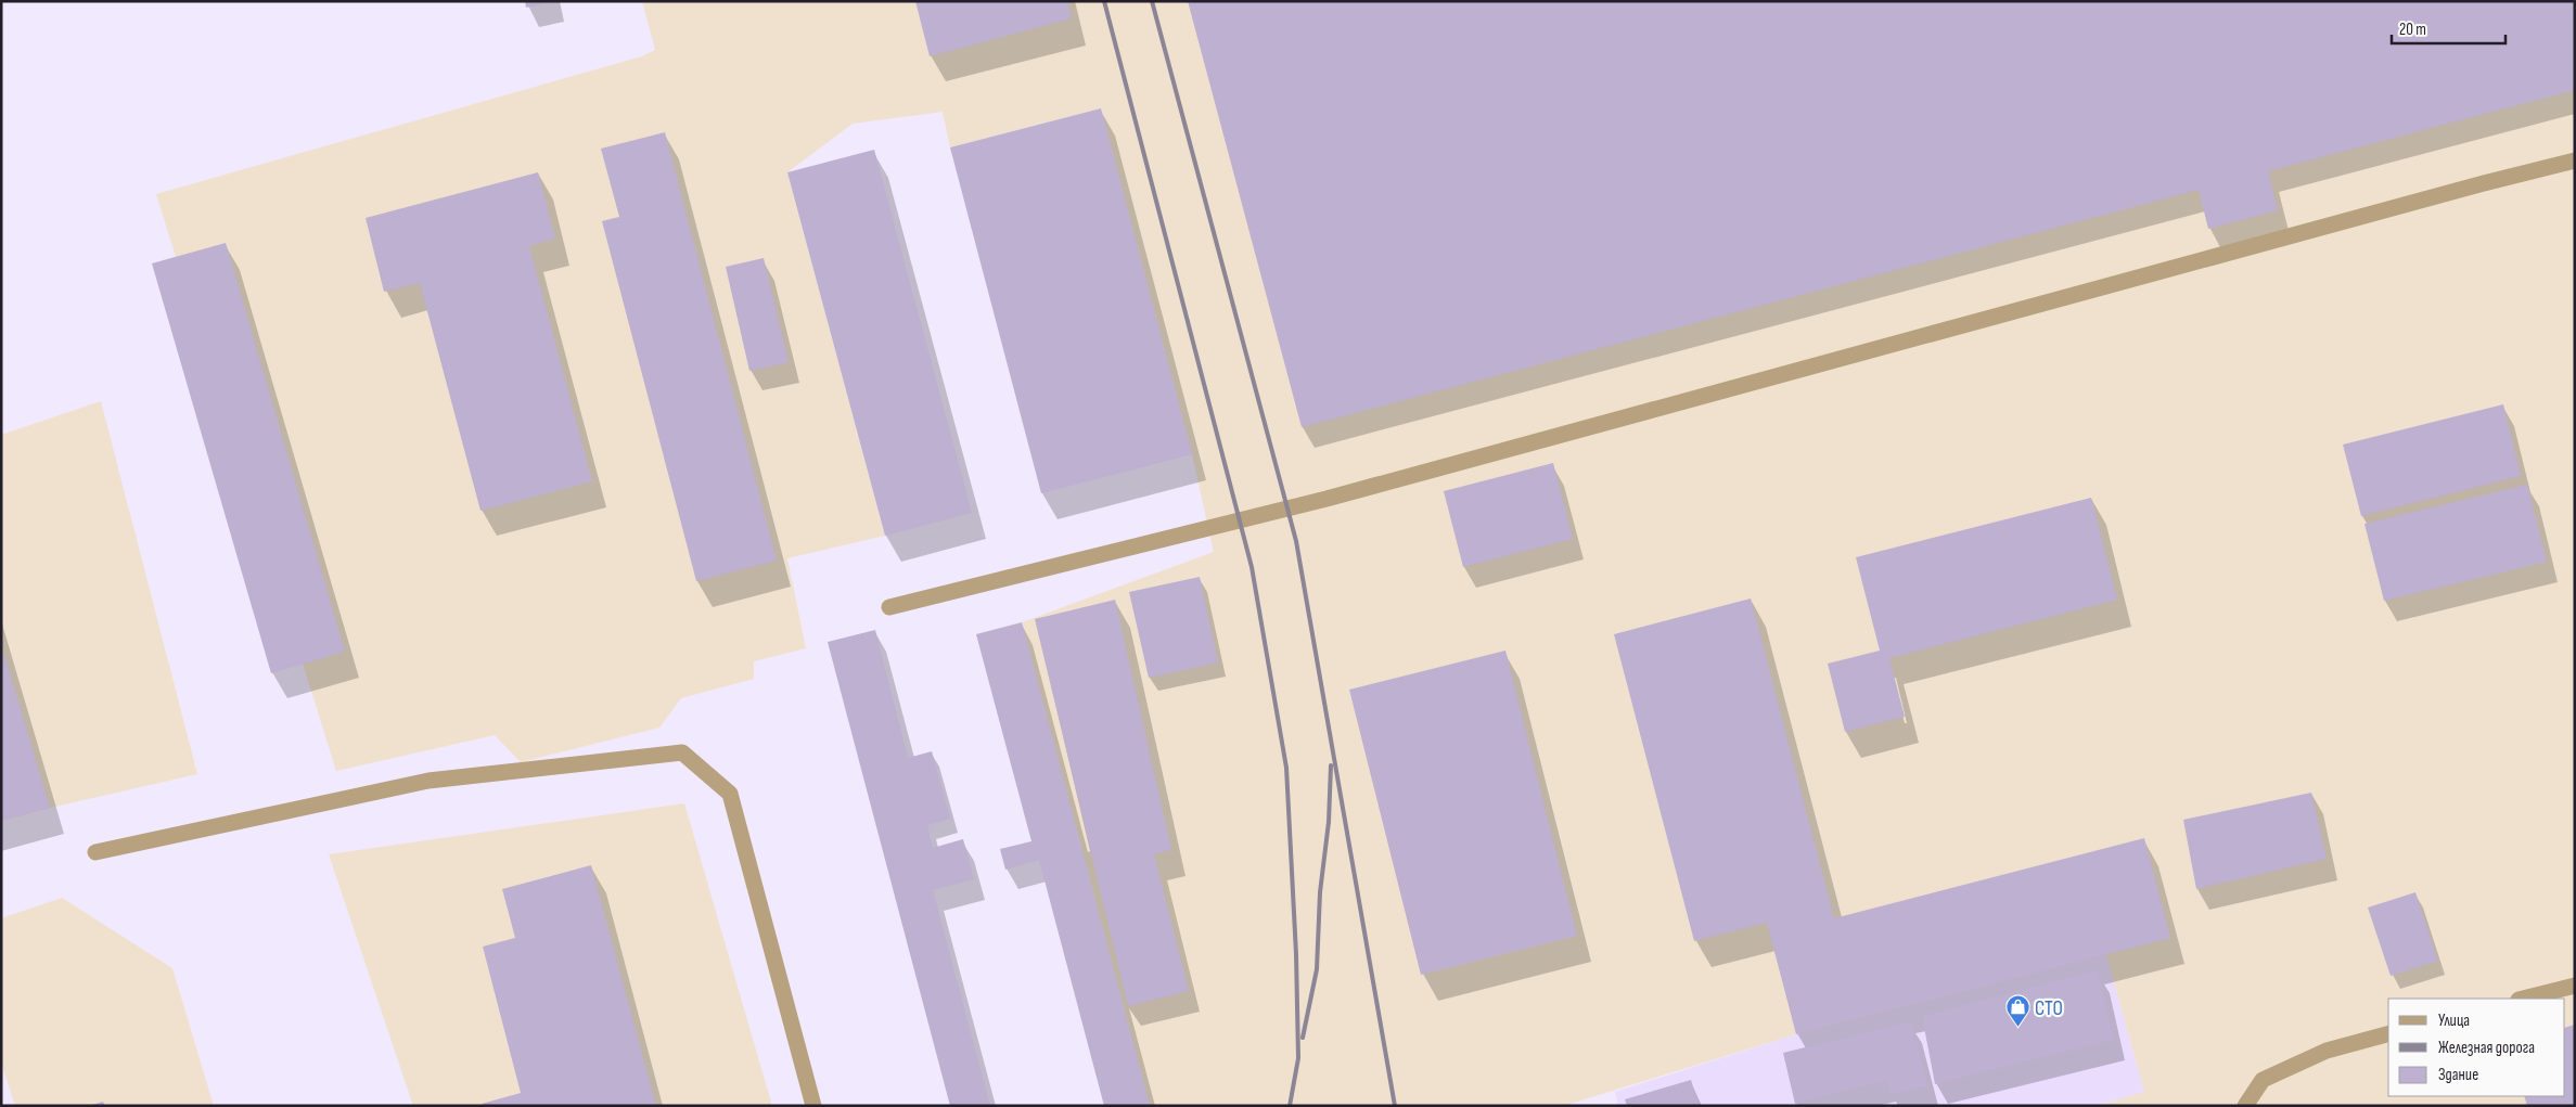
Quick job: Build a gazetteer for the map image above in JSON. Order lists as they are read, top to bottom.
{
  "places": {
    "shop": ["СТО"]
  },
  "legend": ["Улица", "Железная дорога", "Здание"],
  "scale_bar": "20 m"
}
